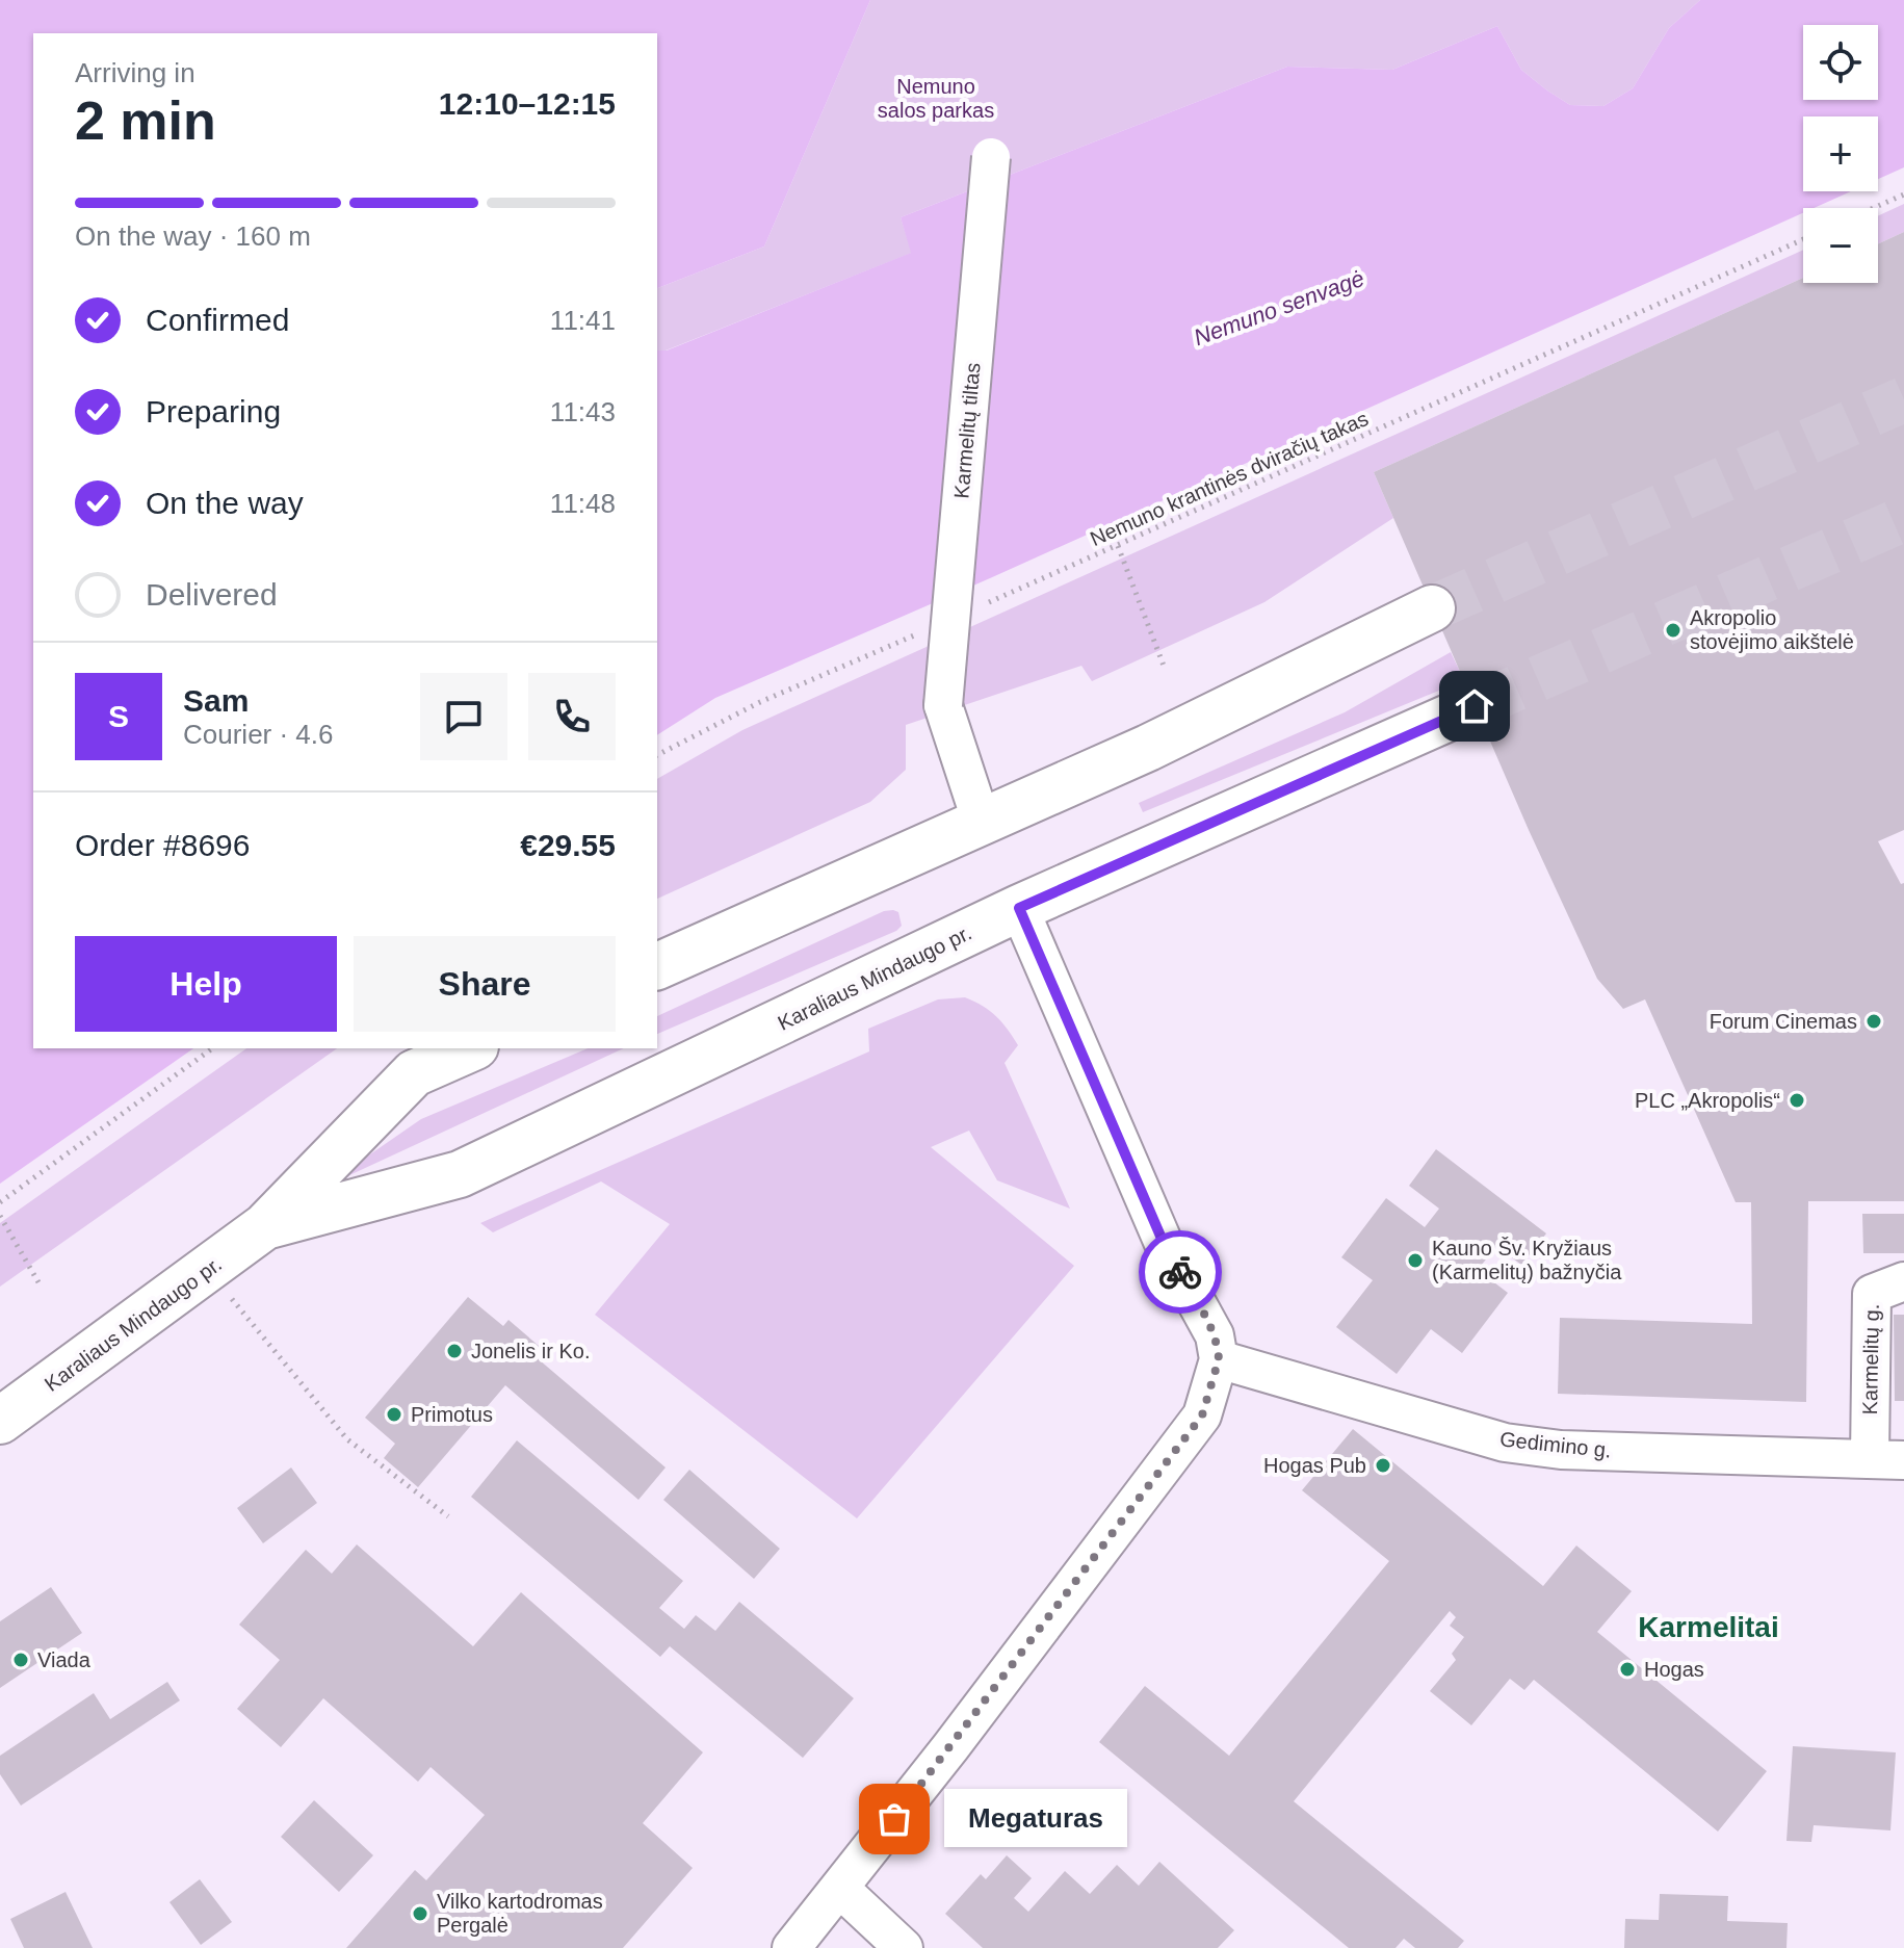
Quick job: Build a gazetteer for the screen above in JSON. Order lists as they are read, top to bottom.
{
  "streets": {
    "main road": ["Karaliaus Mindaugo pr."],
    "street": ["Karmelitų tiltas", "Karmelitų g.", "Gedimino g."],
    "path": ["Nemuno krantinės dviračių takas"]
  },
  "crossings": [
    ["Karmelitų g.", "Gedimino g."]
  ],
  "districts": ["Karmelitai"],
  "water": ["Nemuno senvagė"],
  "parks": ["Nemuno salos parkas"],
  "places": [
    "Akropolio stovėjimo aikštelė",
    "Forum Cinemas",
    "PLC „Akropolis“",
    "Kauno Šv. Kryžiaus (Karmelitų) bažnyčia",
    "Jonelis ir Ko.",
    "Primotus",
    "Hogas Pub",
    "Viada",
    "Hogas",
    "Megaturas",
    "Vilko kartodromas Pergalė"
  ],
  "page": {
    "map_buttons": ["+", "−"],
    "heading": ["2 min", "Arriving in", "12:10–12:15"],
    "panel": [
      "Sam",
      "Courier · 4.6",
      "Order #8696",
      "€29.55"
    ],
    "bar": "On the way · 160 m",
    "list": [
      ["Confirmed", "11:41"],
      ["Preparing", "11:43"],
      ["On the way", "11:48"],
      "Delivered"
    ],
    "round": "S",
    "buttons": ["Help", "Share"],
    "bubble": "Megaturas"
  }
}
